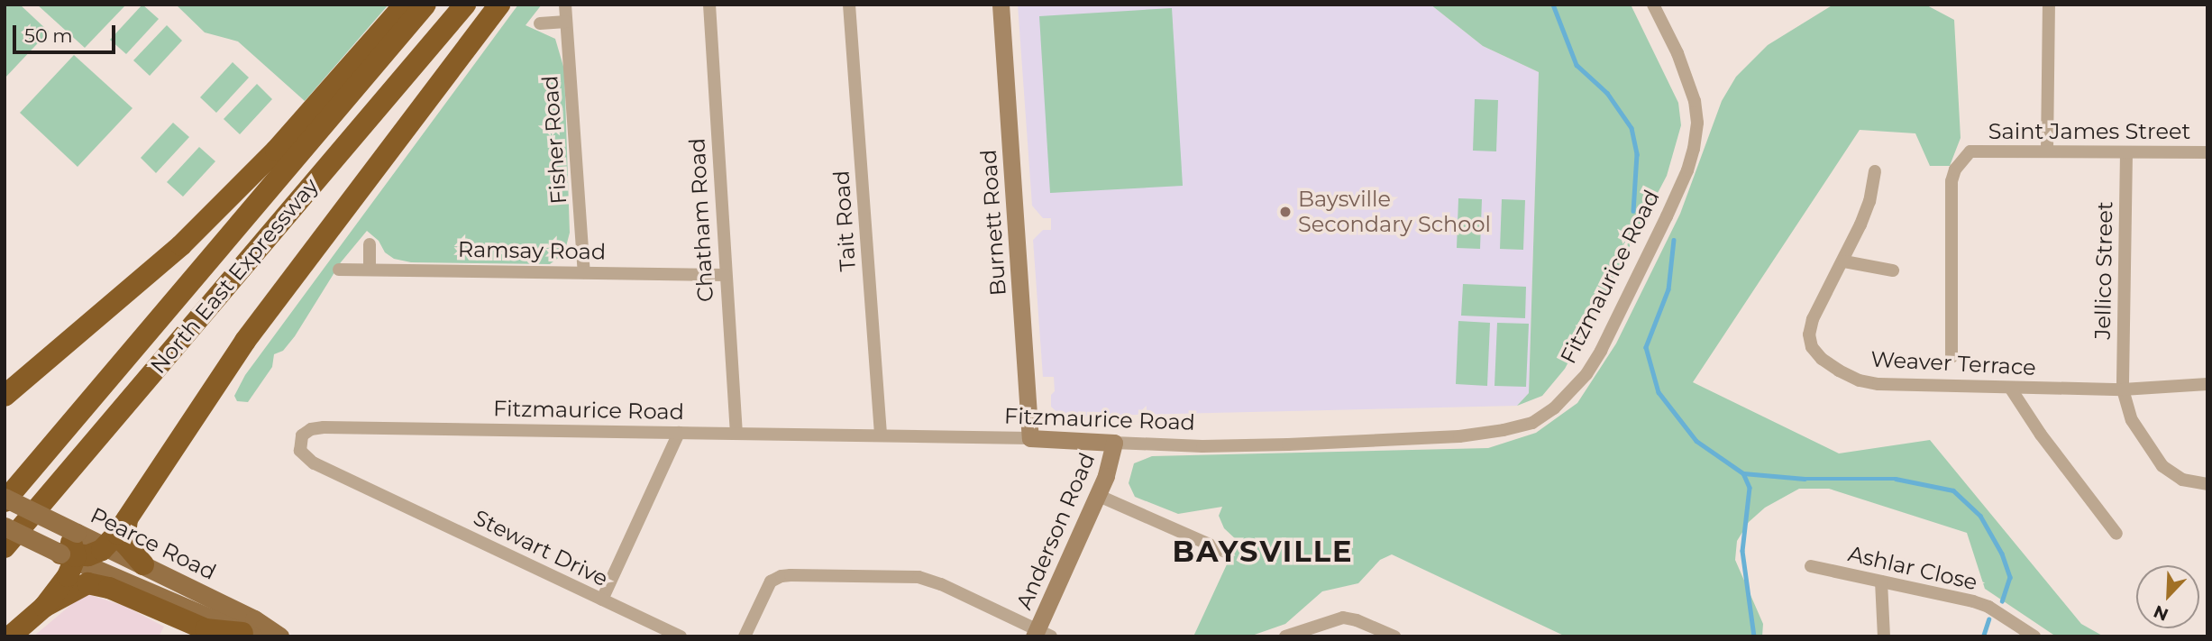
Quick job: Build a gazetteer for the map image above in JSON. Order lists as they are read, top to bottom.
{
  "streets": {
    "highway": ["North East Expressway"],
    "main road": ["Pearce Road"],
    "street": [
      "Saint James Street",
      "Fisher Road",
      "Chatham Road",
      "Tait Road",
      "Burnett Road",
      "Ramsay Road",
      "Jellico Street",
      "Fitzmaurice Road",
      "Weaver Terrace",
      "Anderson Road",
      "Stewart Drive",
      "Ashlar Close"
    ]
  },
  "crossings": [
    ["Saint James Street", "Jellico Street"],
    ["Fisher Road", "Ramsay Road"],
    ["Chatham Road", "Ramsay Road"],
    ["Chatham Road", "Fitzmaurice Road"],
    ["Tait Road", "Fitzmaurice Road"],
    ["Burnett Road", "Fitzmaurice Road"],
    ["Jellico Street", "Weaver Terrace"],
    ["Fitzmaurice Road", "Anderson Road"],
    ["Fitzmaurice Road", "Stewart Drive"]
  ],
  "districts": ["BAYSVILLE"],
  "places": ["Baysville Secondary School"],
  "scale_bar": "50 m",
  "north": "bottom left"
}
